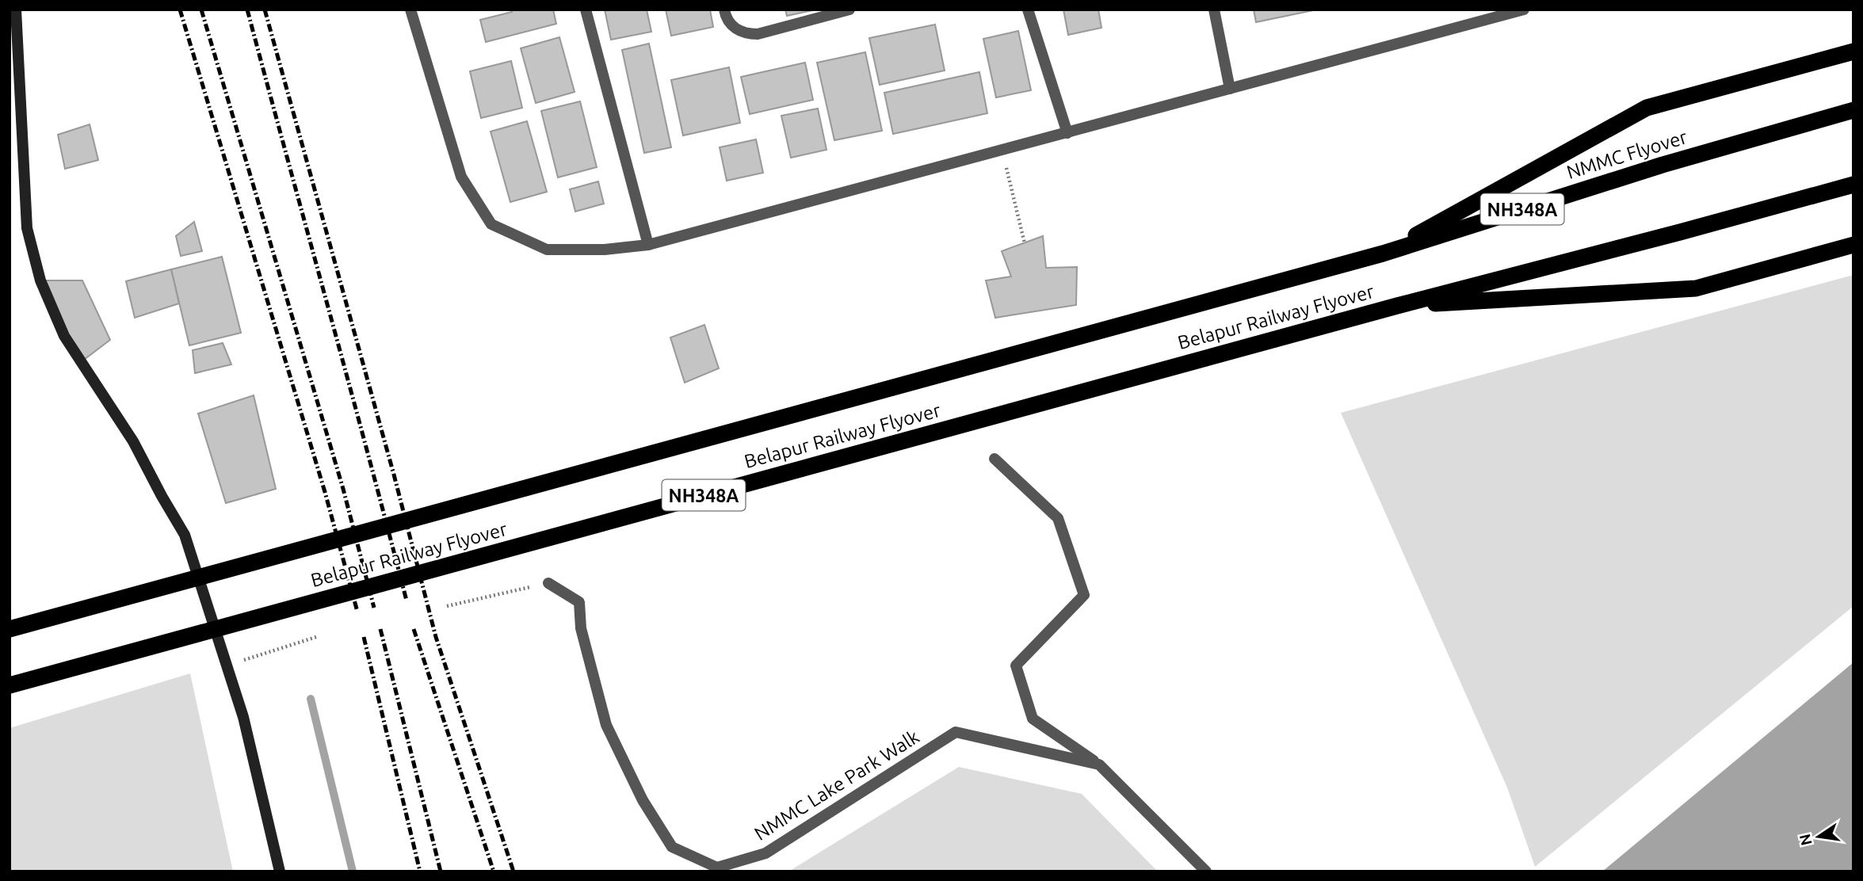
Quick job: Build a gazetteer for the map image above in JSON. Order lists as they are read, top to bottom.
{
  "streets": {
    "highway": ["NMMC Flyover", "NH348A", "Belapur Railway Flyover"],
    "street": ["NMMC Lake Park Walk"]
  },
  "crossings": [
    ["NMMC Flyover", "Belapur Railway Flyover"],
    ["NH348A", "Belapur Railway Flyover"]
  ],
  "north": "left"
}
